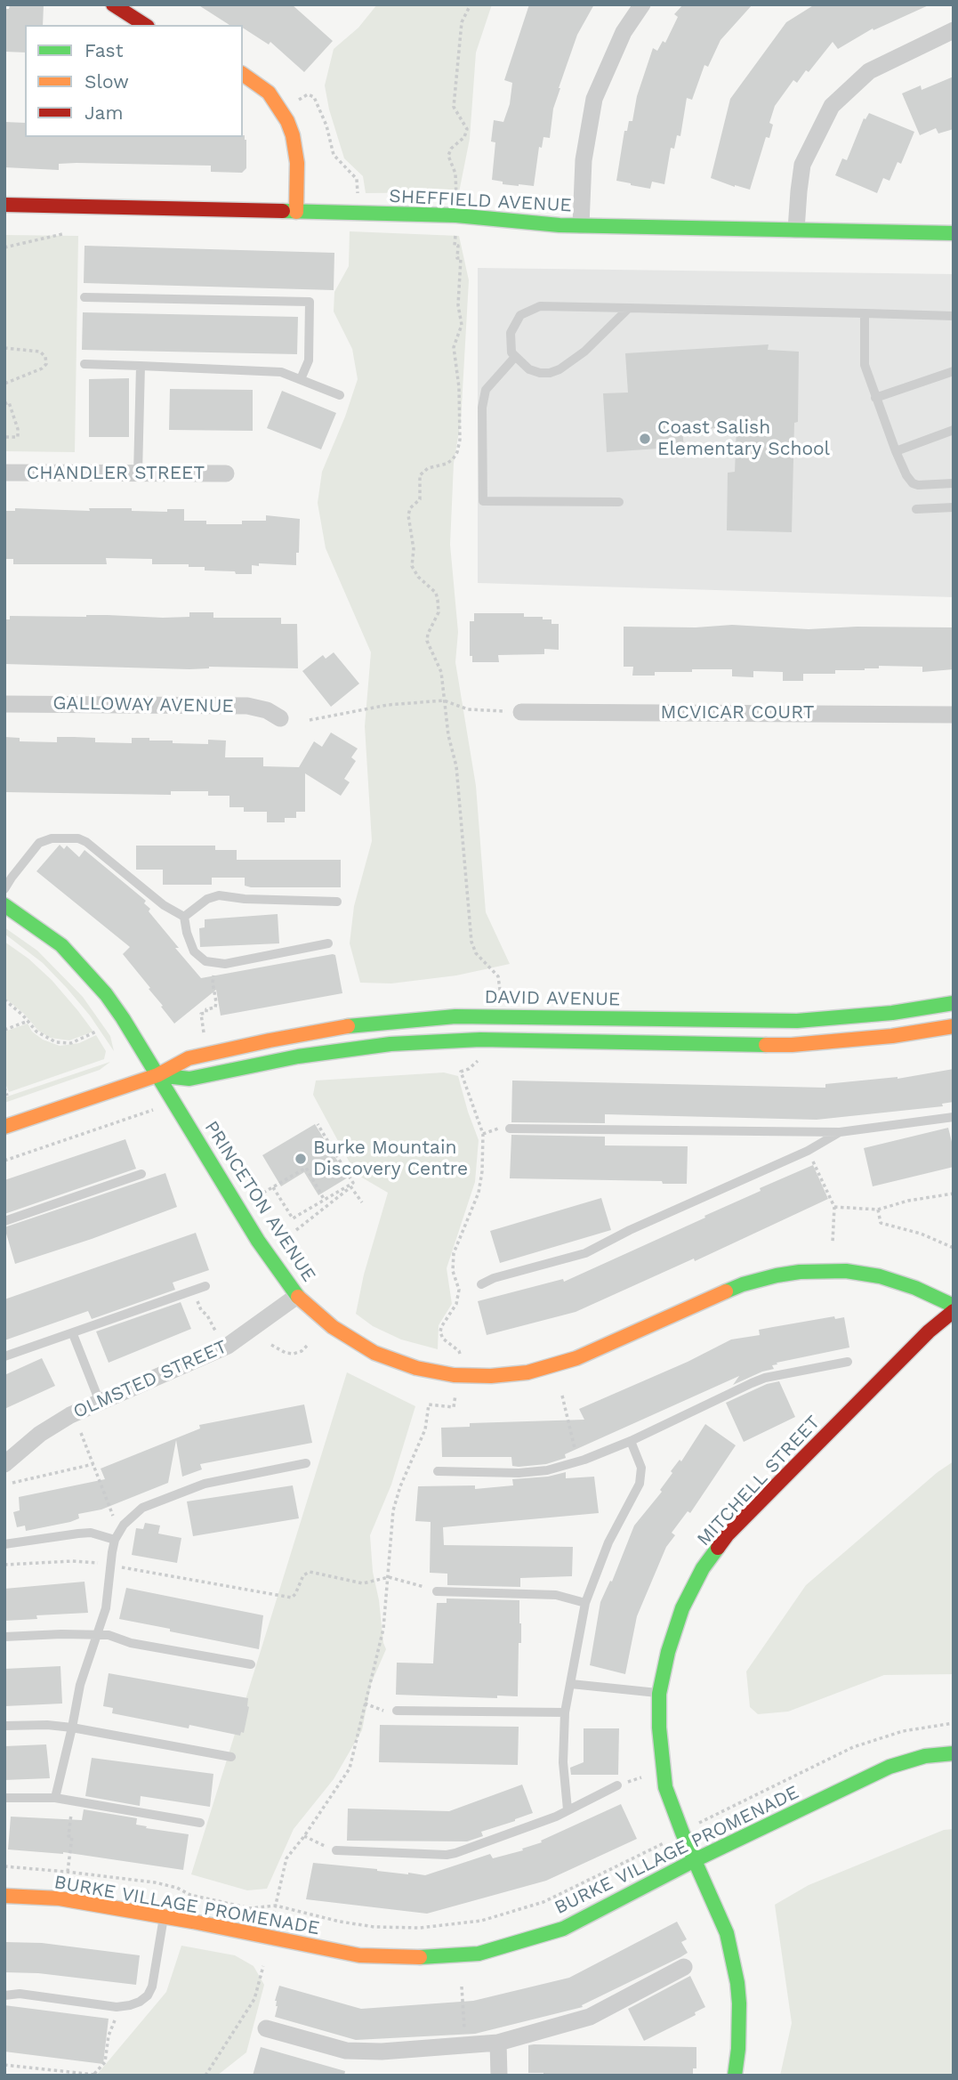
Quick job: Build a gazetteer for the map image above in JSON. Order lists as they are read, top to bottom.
{
  "streets": {
    "street": [
      "SHEFFIELD AVENUE",
      "CHANDLER STREET",
      "GALLOWAY AVENUE",
      "MCVICAR COURT",
      "DAVID AVENUE",
      "PRINCETON AVENUE",
      "OLMSTED STREET",
      "MITCHELL STREET",
      "BURKE VILLAGE PROMENADE"
    ]
  },
  "crossings": [
    ["DAVID AVENUE", "PRINCETON AVENUE"],
    ["PRINCETON AVENUE", "OLMSTED STREET"],
    ["MITCHELL STREET", "BURKE VILLAGE PROMENADE"]
  ],
  "places": ["Coast Salish Elementary School", "Burke Mountain Discovery Centre"],
  "legend": ["Fast", "Slow", "Jam"]
}
